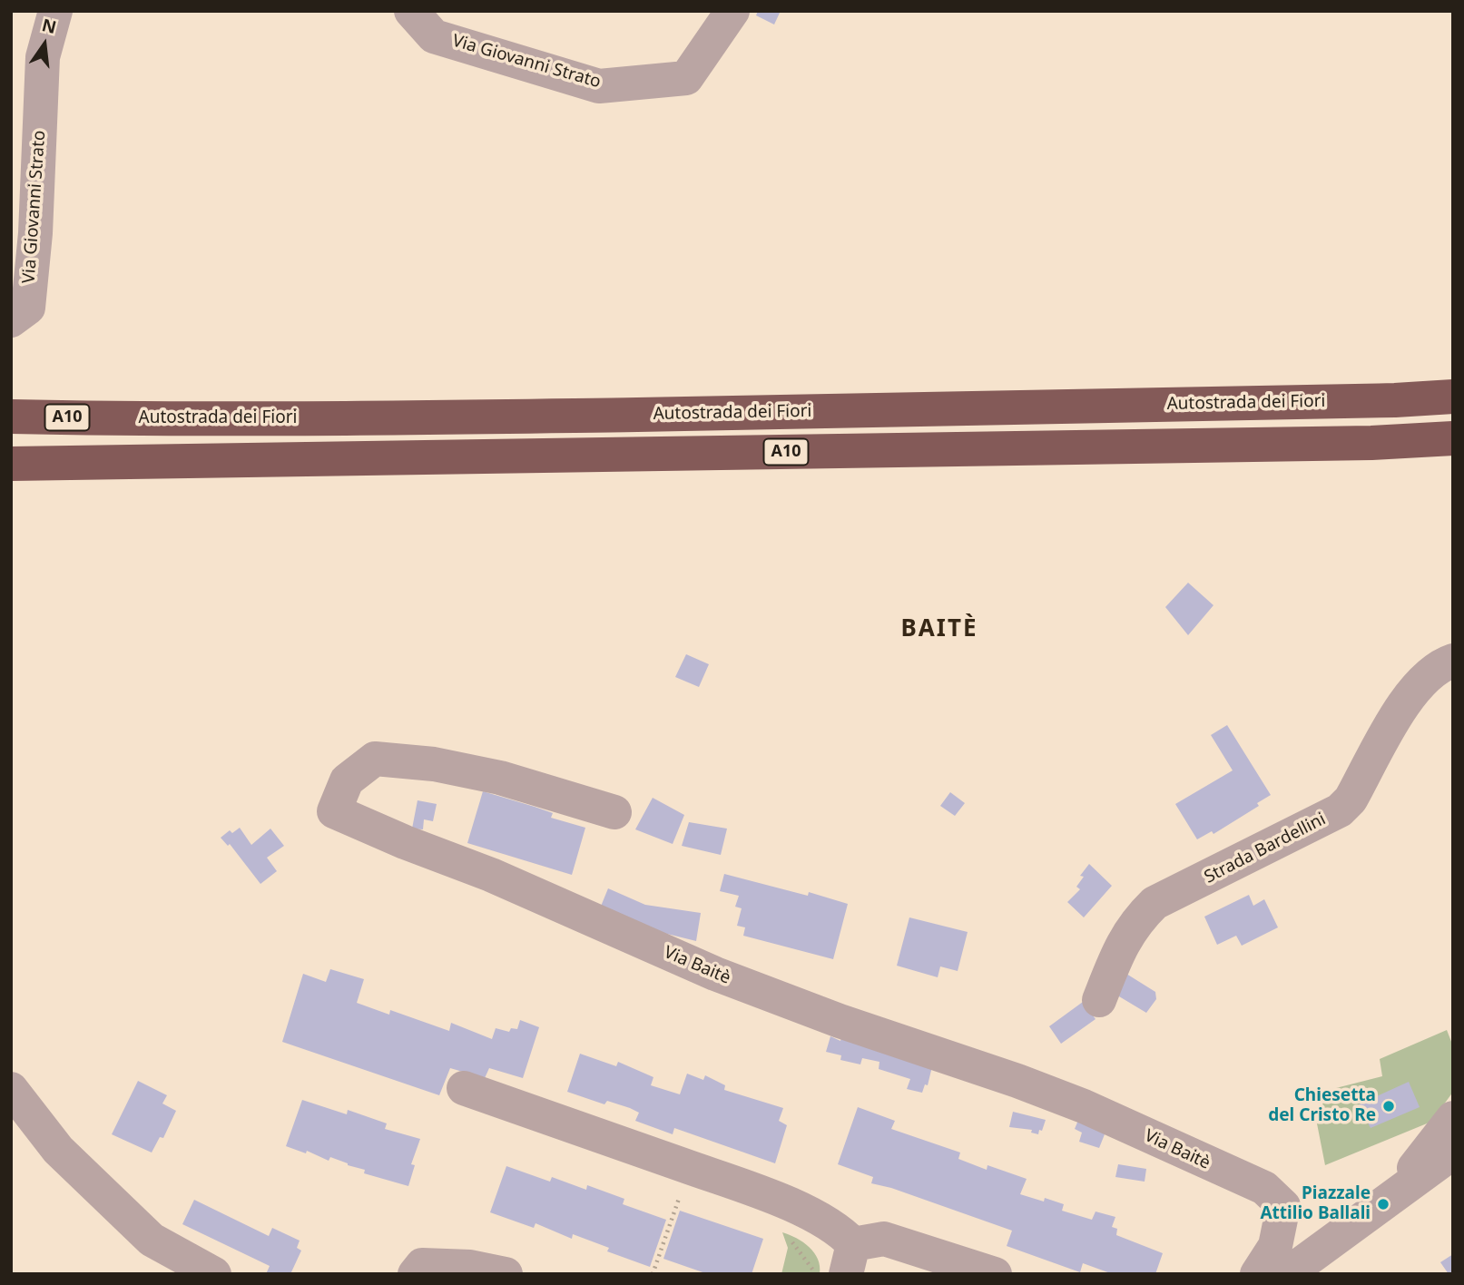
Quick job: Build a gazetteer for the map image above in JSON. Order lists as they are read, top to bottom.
{
  "streets": {
    "highway": ["Autostrada dei Fiori", "A10"],
    "street": ["Via Giovanni Strato", "Strada Bardellini", "Via Baitè"]
  },
  "districts": ["BAITÈ"],
  "places": ["Chiesetta del Cristo Re", "Piazzale Attilio Ballali"],
  "north": "top"
}
